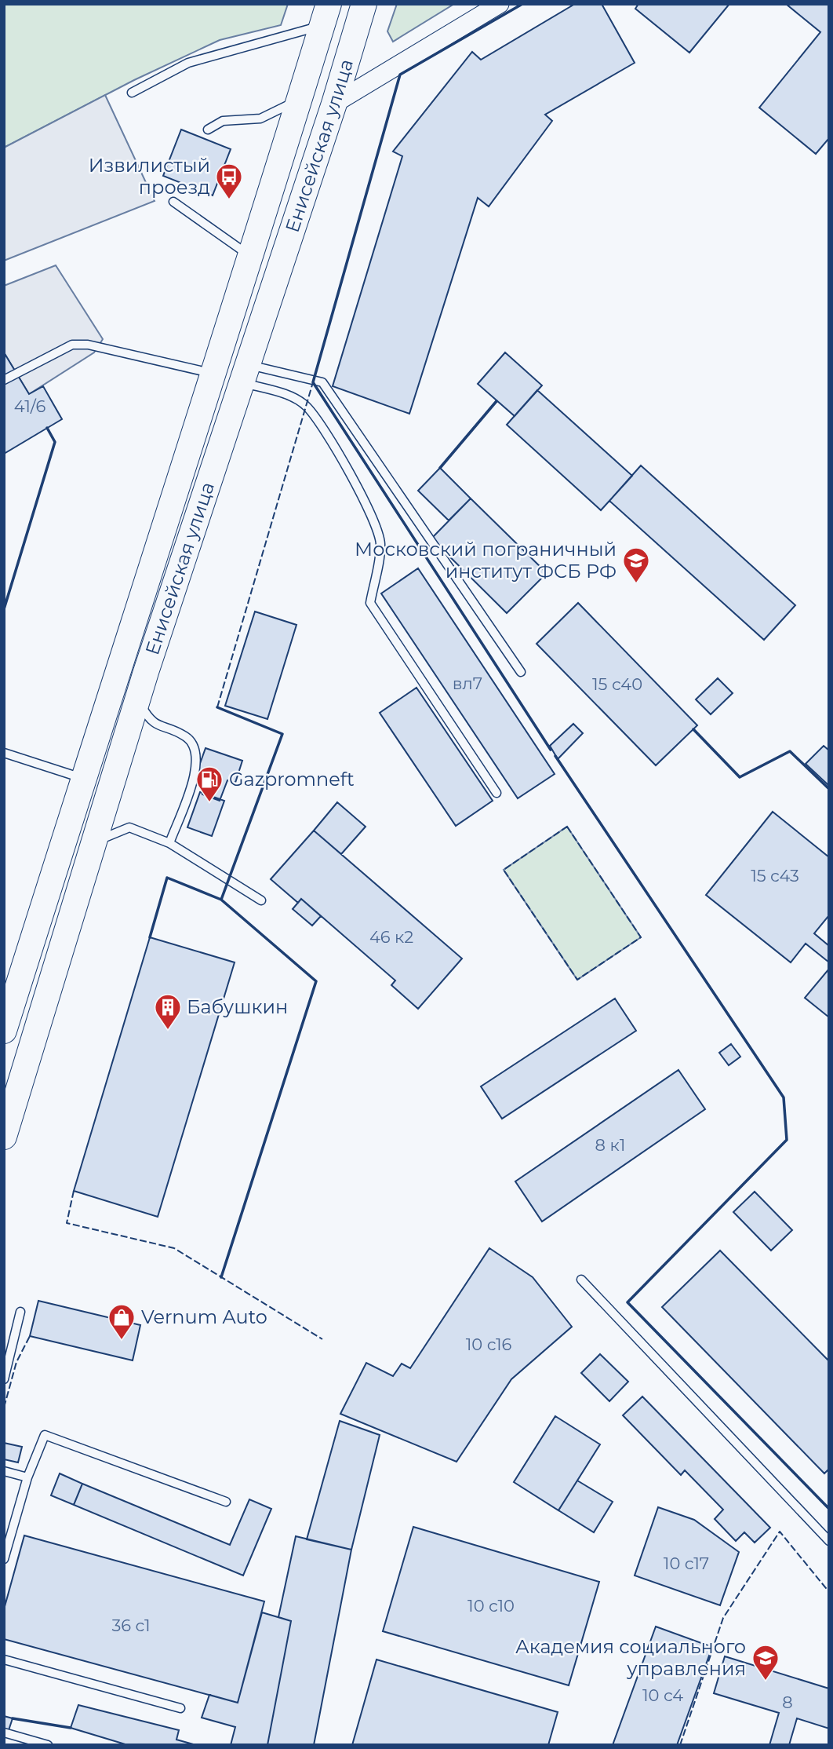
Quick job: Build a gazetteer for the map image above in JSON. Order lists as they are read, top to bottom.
{
  "streets": {
    "main road": ["Енисейская улица"]
  },
  "places": {
    "bus stop": ["Извилистый проезд"],
    "school or university": ["Московский пограничный институт ФСБ РФ", "Академия социального управления"],
    "fuel station": ["Gazpromneft"],
    "building": ["Бабушкин"],
    "shop": ["Vernum Auto"]
  },
  "house_numbers": [
    "41/6",
    "вл7",
    "15 с40",
    "15 с43",
    "46 к2",
    "8 к1",
    "10 с16",
    "10 с17",
    "10 с10",
    "36 с1",
    "10 с4",
    "8"
  ]
}
